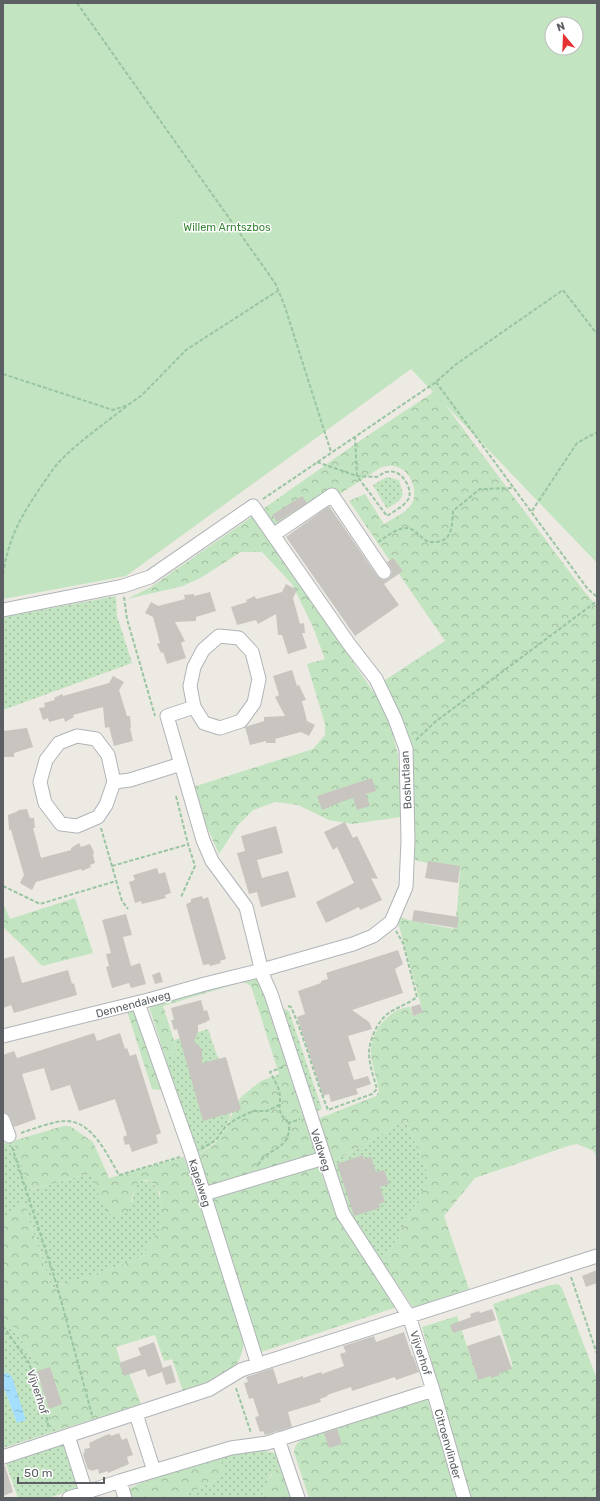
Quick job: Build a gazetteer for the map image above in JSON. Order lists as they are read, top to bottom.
{
  "streets": {
    "lane": [
      "Boshutlaan",
      "Dennendalweg",
      "Veldweg",
      "Kapelweg",
      "Vijverhof",
      "Citroenvlinder"
    ]
  },
  "crossings": [
    ["Boshutlaan", "Dennendalweg"],
    ["Boshutlaan", "Veldweg"],
    ["Dennendalweg", "Veldweg"],
    ["Dennendalweg", "Kapelweg"],
    ["Veldweg", "Vijverhof"],
    ["Kapelweg", "Vijverhof"],
    ["Vijverhof", "Citroenvlinder"]
  ],
  "parks": ["Willem Arntszbos"],
  "scale_bar": "50 m",
  "north": "top"
}
